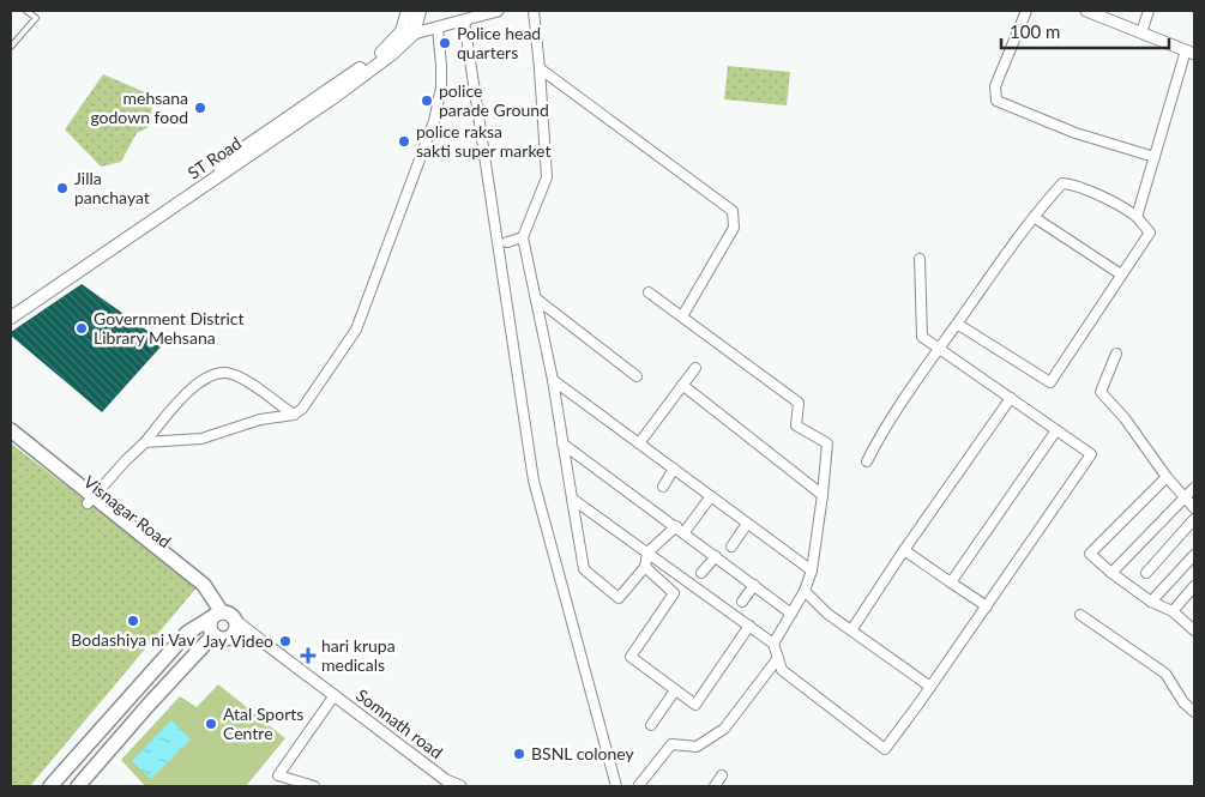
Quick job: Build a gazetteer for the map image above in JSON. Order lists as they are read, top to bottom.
{
  "streets": {
    "main road": ["ST Road", "Visnagar Road"],
    "street": ["Somnath road"]
  },
  "places": {
    "other": [
      "Police head quarters",
      "police parade Ground",
      "mehsana godown food",
      "police raksa sakti super market",
      "Jilla panchayat",
      "Government District Library Mehsana",
      "Bodashiya ni Vav",
      "Jay Video",
      "Atal Sports Centre",
      "BSNL coloney"
    ],
    "health": ["hari krupa medicals"]
  },
  "scale_bar": "100 m"
}
